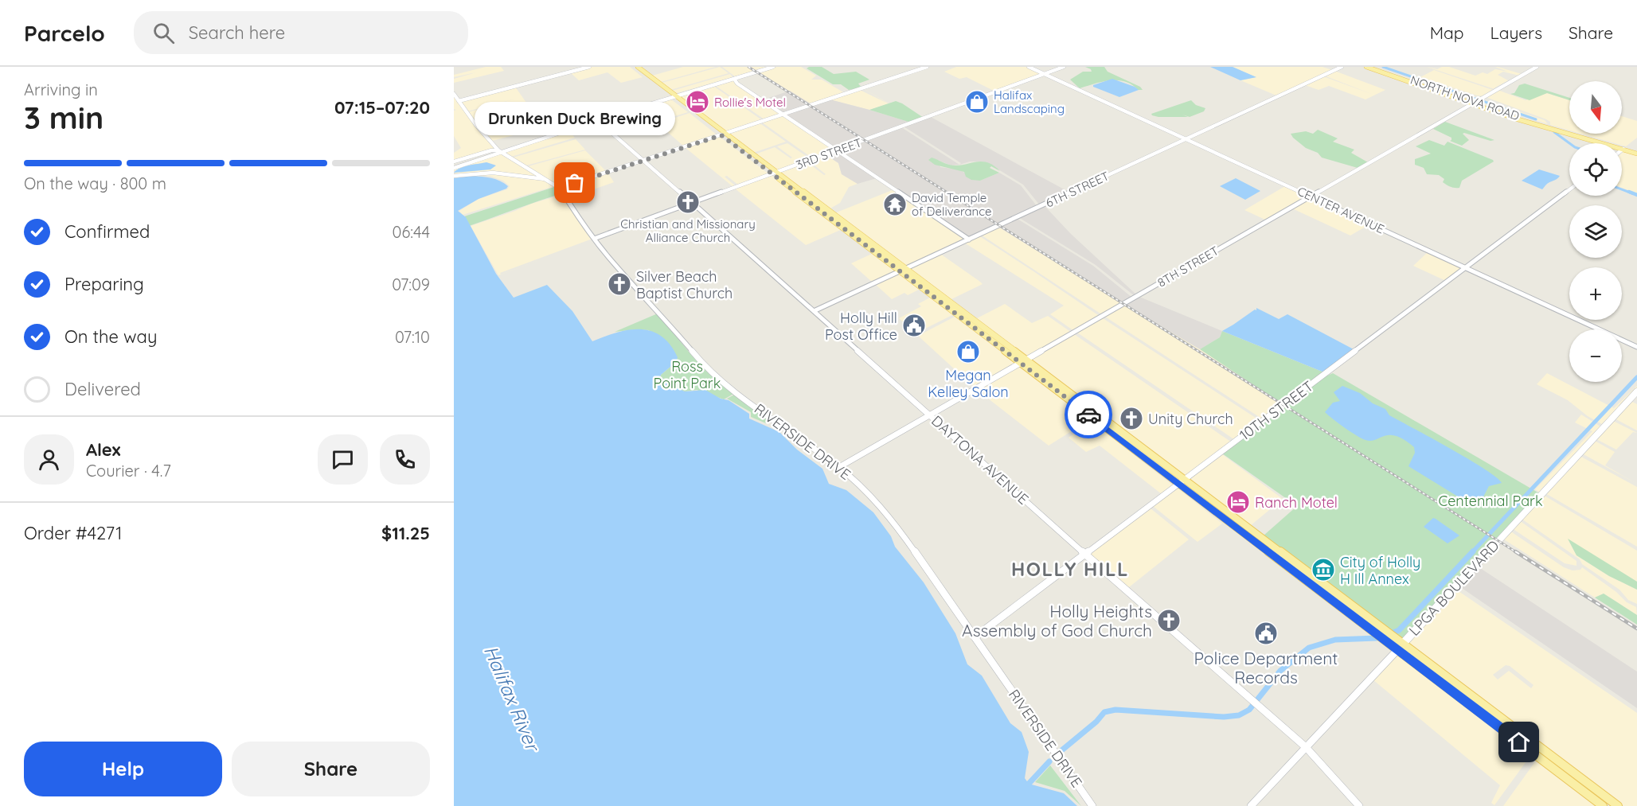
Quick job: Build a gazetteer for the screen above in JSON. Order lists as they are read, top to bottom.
{
  "streets": {
    "main road": ["NORTH NOVA ROAD", "LPGA BOULEVARD"],
    "street": [
      "3RD STREET",
      "6TH STREET",
      "CENTER AVENUE",
      "8TH STREET",
      "10TH STREET",
      "RIVERSIDE DRIVE",
      "DAYTONA AVENUE"
    ]
  },
  "crossings": [
    ["NORTH NOVA ROAD", "8TH STREET"],
    ["3RD STREET", "CENTER AVENUE"],
    ["3RD STREET", "RIVERSIDE DRIVE"],
    ["3RD STREET", "DAYTONA AVENUE"],
    ["6TH STREET", "CENTER AVENUE"],
    ["6TH STREET", "DAYTONA AVENUE"],
    ["CENTER AVENUE", "8TH STREET"],
    ["CENTER AVENUE", "10TH STREET"],
    ["8TH STREET", "RIVERSIDE DRIVE"],
    ["8TH STREET", "DAYTONA AVENUE"],
    ["10TH STREET", "RIVERSIDE DRIVE"],
    ["10TH STREET", "DAYTONA AVENUE"],
    ["DAYTONA AVENUE", "LPGA BOULEVARD"]
  ],
  "districts": ["HOLLY HILL"],
  "water": ["Halifax River"],
  "parks": ["Ross Point Park", "Centennial Park"],
  "places": {
    "hotel": ["Rollie's Motel", "Ranch Motel"],
    "shop": ["Halifax Landscaping", "Megan Kelley Salon"],
    "other": ["Drunken Duck Brewing"],
    "church": [
      "Christian and Missionary Alliance Church",
      "Silver Beach Baptist Church",
      "Unity Church",
      "Holly Heights Assembly of God Church"
    ],
    "temple": ["David Temple of Deliverance"],
    "public building": ["Holly Hill Post Office", "Police Department Records"],
    "museum": ["City of Holly H Ill Annex"]
  },
  "north": "bottom",
  "page": {
    "header": "Parcelo",
    "search": "Search here",
    "nav": ["Map", "Layers", "Share"],
    "heading": ["3 min", "Arriving in", "07:15–07:20"],
    "panel": [
      "Alex",
      "Courier · 4.7",
      "Order #4271",
      "$11.25"
    ],
    "map_buttons": ["+", "−"],
    "bubble": "Drunken Duck Brewing",
    "bar": "On the way · 800 m",
    "list": [
      ["Confirmed", "06:44"],
      ["Preparing", "07:09"],
      ["On the way", "07:10"],
      "Delivered"
    ],
    "buttons": ["Help", "Share"]
  }
}
